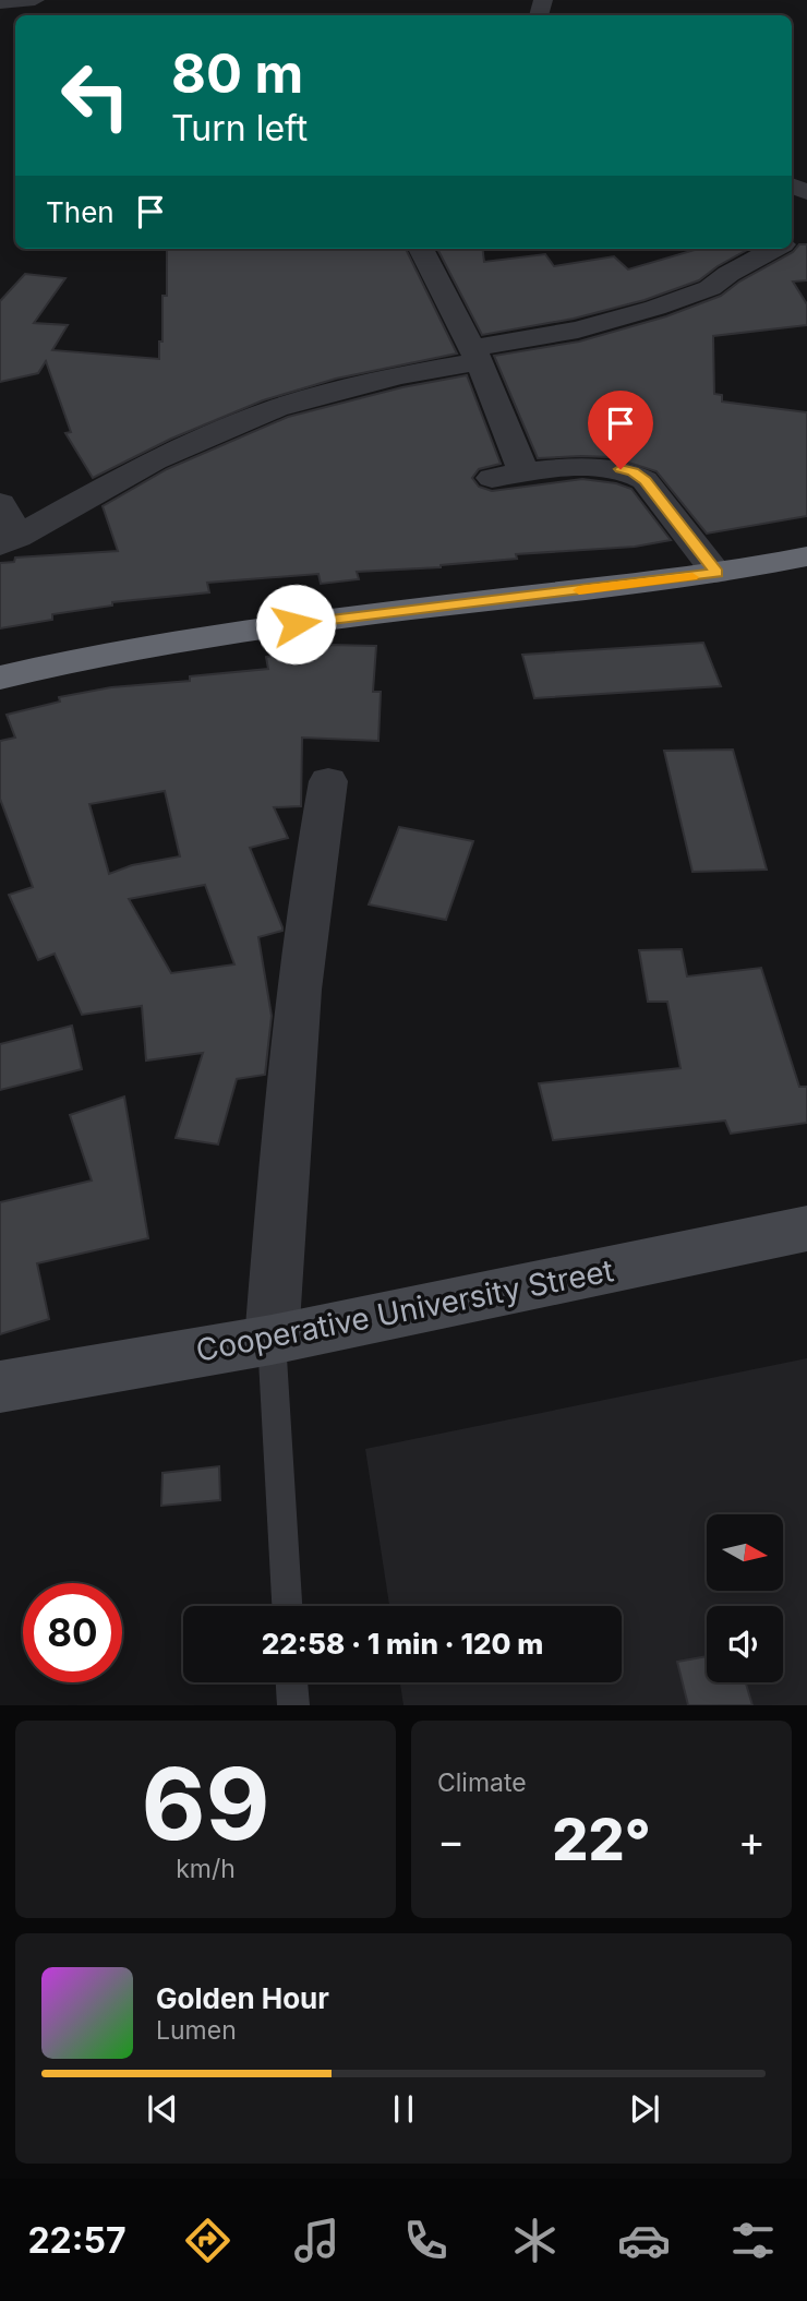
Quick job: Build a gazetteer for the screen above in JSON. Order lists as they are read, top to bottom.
{
  "streets": {
    "street": ["Cooperative University Street"]
  },
  "north": "right",
  "page": {
    "turn": ["80 m", "Turn left"],
    "then": "Then",
    "limit": "80",
    "trip": "22:58 · 1 min · 120 m",
    "tile": [
      ["69", "km/h"],
      "Climate"
    ],
    "heat": ["−", "22°", "+"],
    "song": ["Golden Hour", "Lumen"],
    "tabs": "22:57"
  }
}
